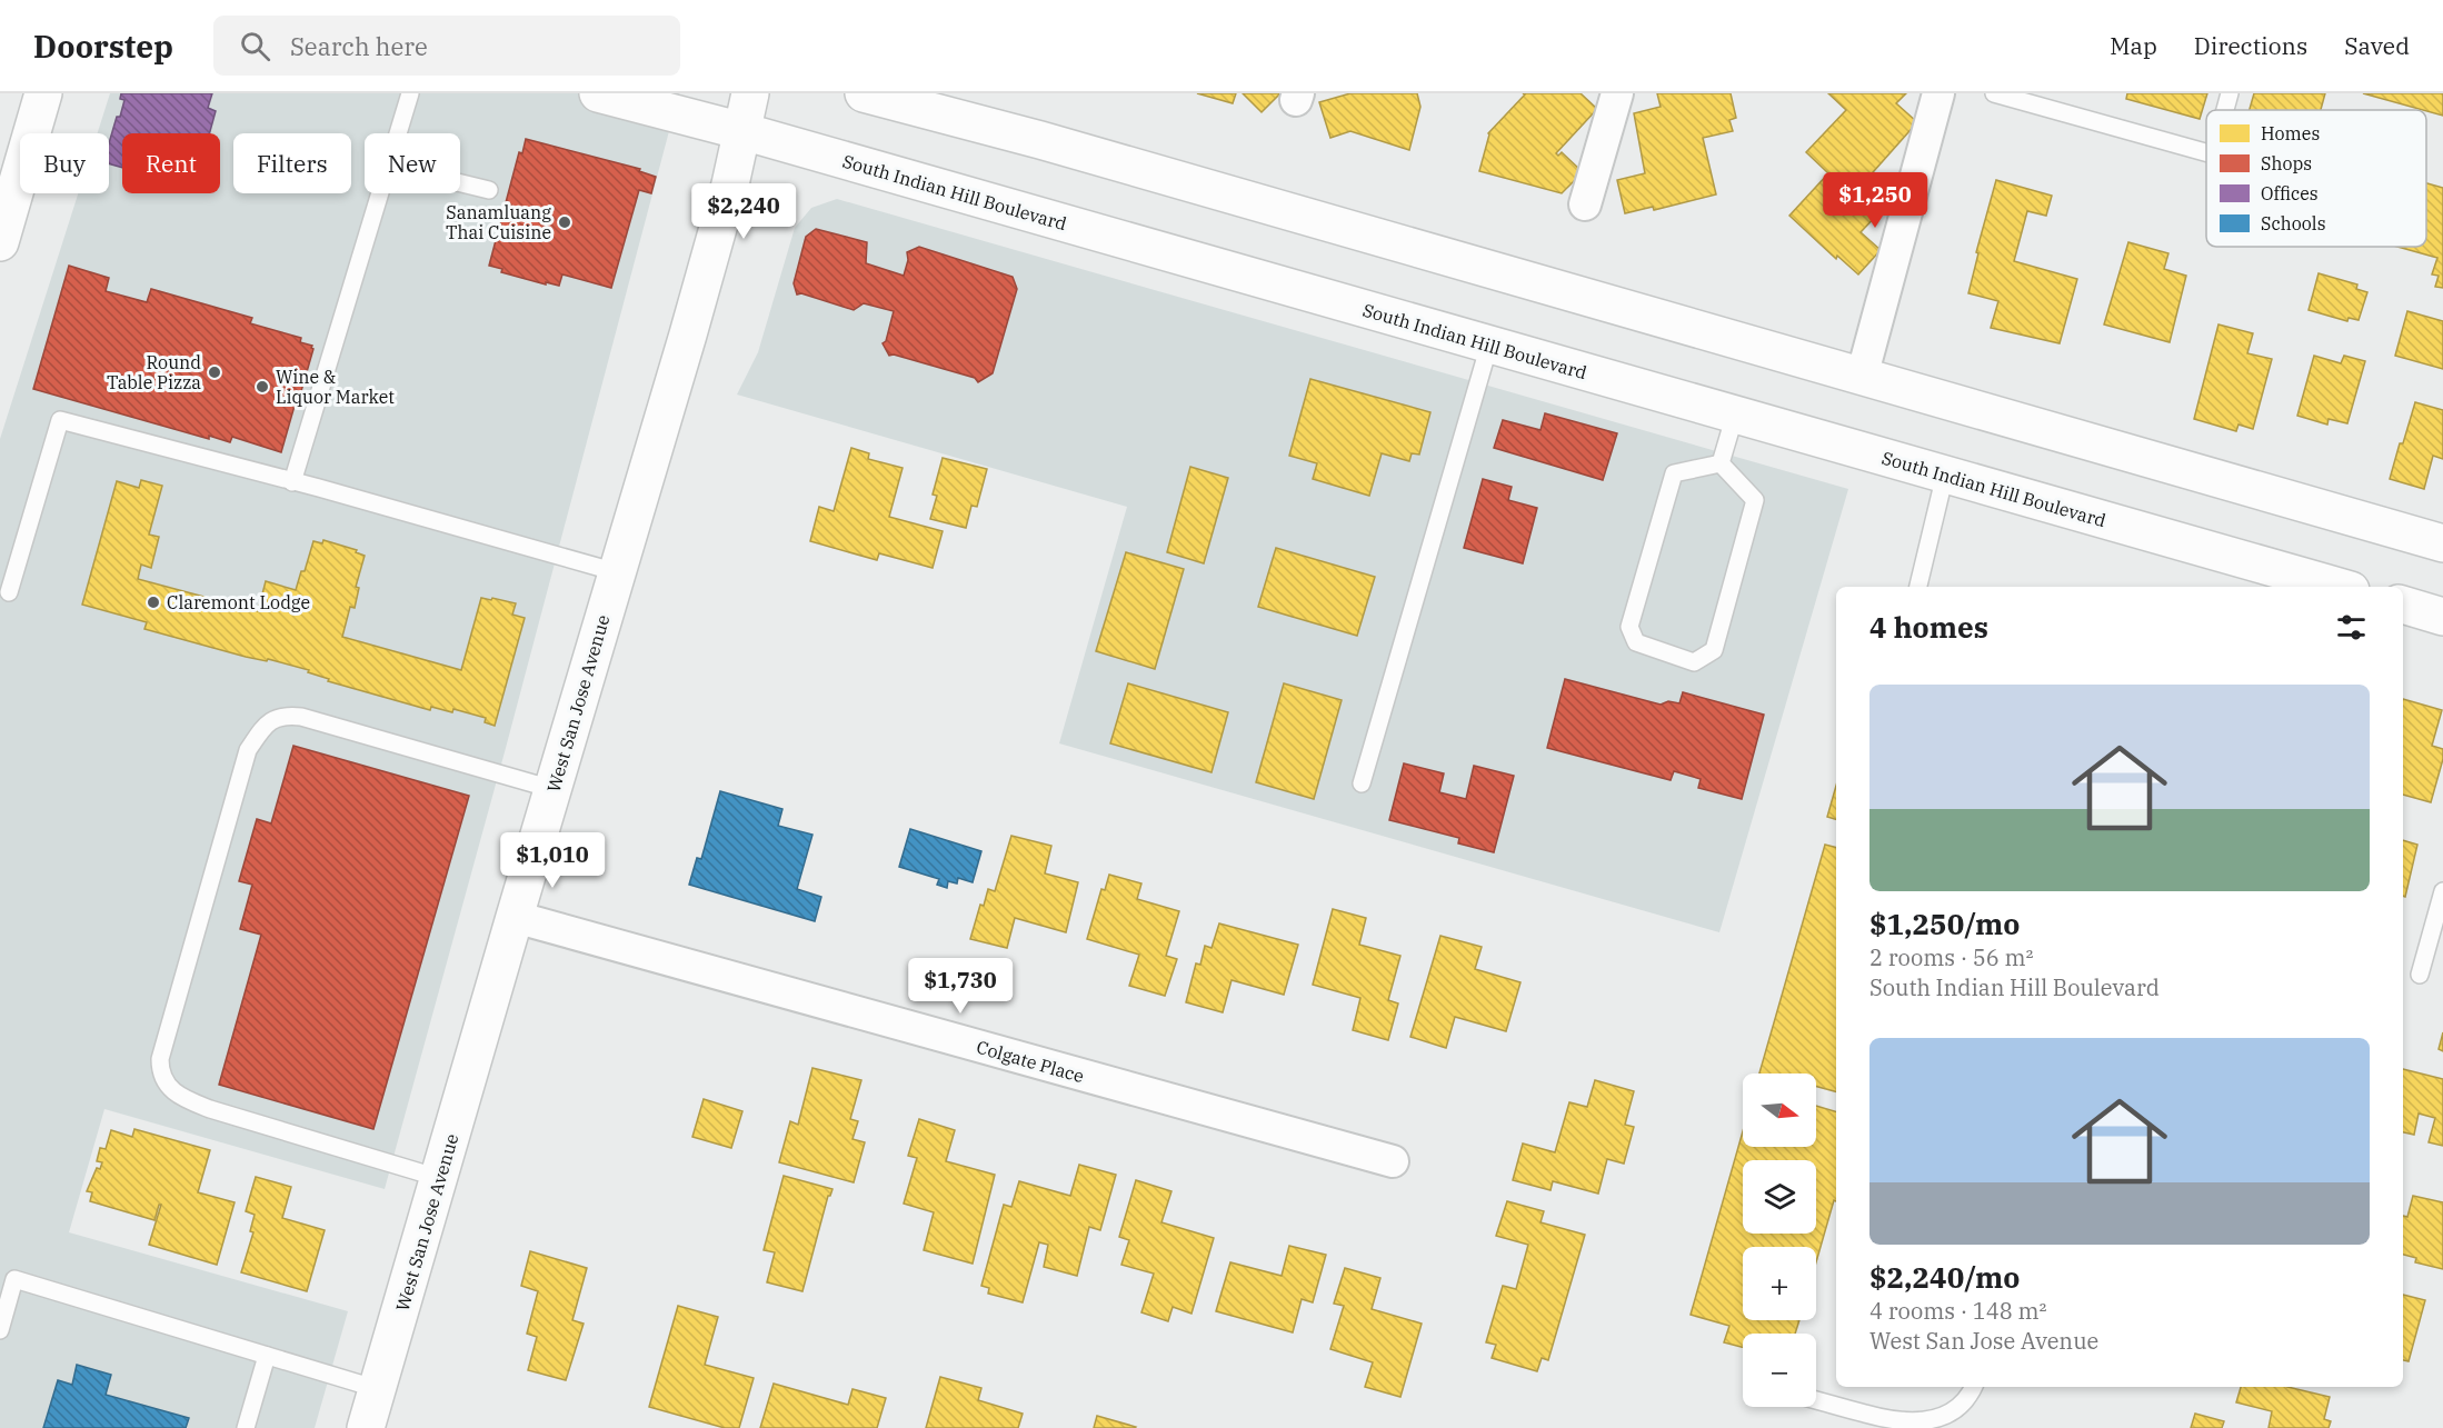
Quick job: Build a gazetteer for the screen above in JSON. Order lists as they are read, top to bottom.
{
  "streets": {
    "main road": ["South Indian Hill Boulevard", "West San Jose Avenue"],
    "street": ["Colgate Place"]
  },
  "crossings": [
    ["South Indian Hill Boulevard", "West San Jose Avenue"],
    ["West San Jose Avenue", "Colgate Place"]
  ],
  "places": [
    "Sanamluang Thai Cuisine",
    "Round Table Pizza",
    "Wine & Liquor Market",
    "Claremont Lodge"
  ],
  "legend": [
    "Homes",
    "Shops",
    "Offices",
    "Schools"
  ],
  "north": "right",
  "page": {
    "header": "Doorstep",
    "search": "Search here",
    "nav": ["Map", "Directions", "Saved"],
    "chip": [
      "Buy",
      "Rent",
      "Filters",
      "New"
    ],
    "price": [
      "$1,250",
      "$2,240",
      "$1,010",
      "$1,730"
    ],
    "heading": "4 homes",
    "list": [
      {
        "name": "$1,250/mo",
        "note": "2 rooms · 56 m² · South Indian Hill Boulevard"
      },
      {
        "name": "$2,240/mo",
        "note": "4 rooms · 148 m² · West San Jose Avenue"
      }
    ],
    "map_buttons": ["+", "−"]
  }
}
